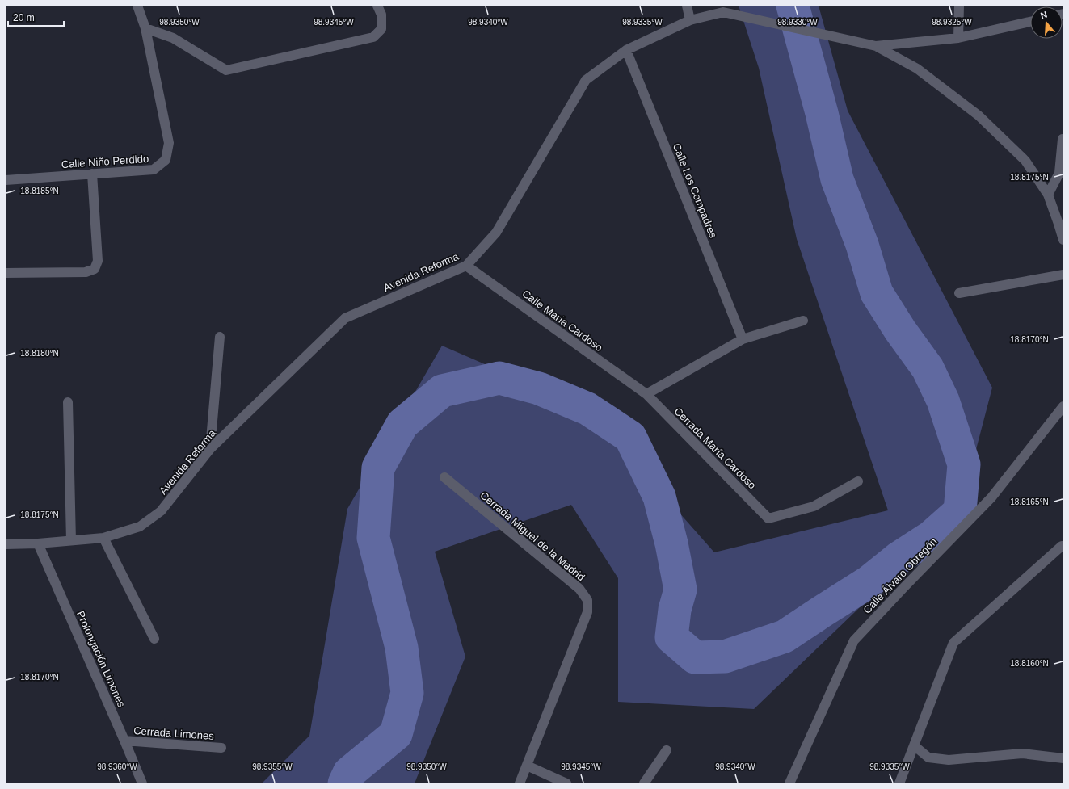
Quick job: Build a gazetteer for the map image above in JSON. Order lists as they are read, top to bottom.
{
  "streets": {
    "street": [
      "Calle Niño Perdido",
      "Calle Los Compadres",
      "Avenida Reforma",
      "Calle María Cardoso",
      "Cerrada María Cardoso",
      "Cerrada Miguel de la Madrid",
      "Calle Álvaro Obregón",
      "Prolongación Limones",
      "Cerrada Limones"
    ]
  },
  "crossings": [
    ["Calle Los Compadres", "Avenida Reforma"],
    ["Avenida Reforma", "Calle María Cardoso"],
    ["Avenida Reforma", "Prolongación Limones"],
    ["Calle María Cardoso", "Cerrada María Cardoso"],
    ["Prolongación Limones", "Cerrada Limones"]
  ],
  "scale_bar": "20 m",
  "north": "top",
  "coordinates": [
    "98.9350°W",
    "98.9345°W",
    "98.9340°W",
    "98.9335°W",
    "98.9330°W",
    "98.9325°W",
    "18.8175°N",
    "18.8185°N",
    "18.8170°N",
    "18.8180°N",
    "18.8165°N",
    "18.8160°N",
    "98.9360°W",
    "98.9355°W"
  ]
}
